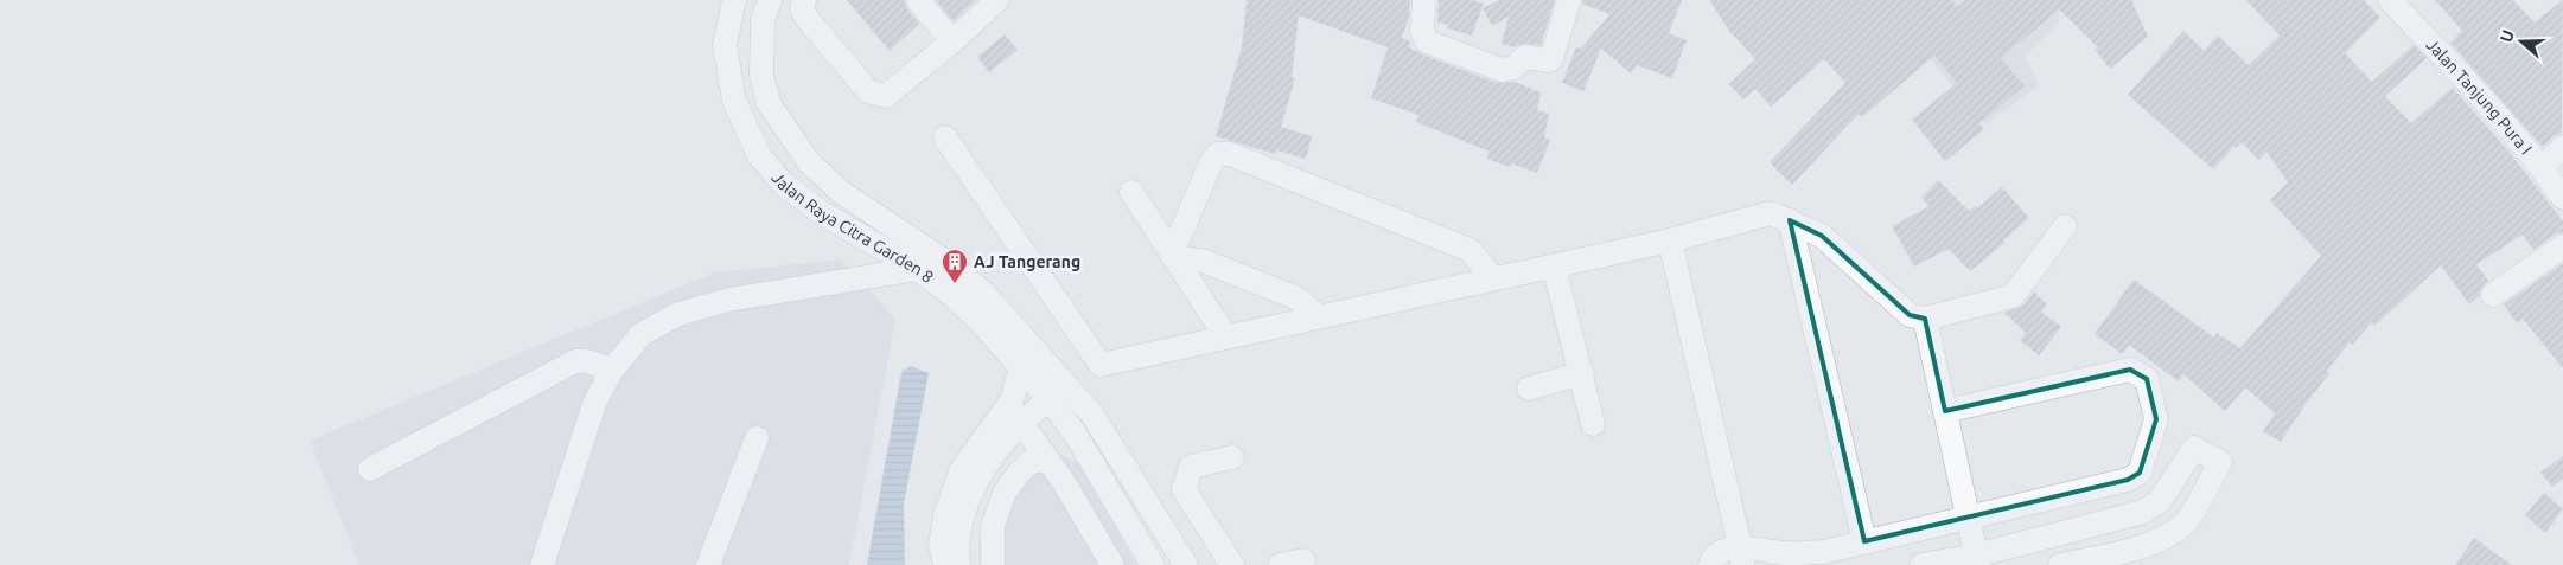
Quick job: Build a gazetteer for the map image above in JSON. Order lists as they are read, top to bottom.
{
  "streets": {
    "street": ["Jalan Tanjung Pura I", "Jalan Raya Citra Garden 8"]
  },
  "places": {
    "building": ["AJ Tangerang"]
  },
  "north": "left"
}
